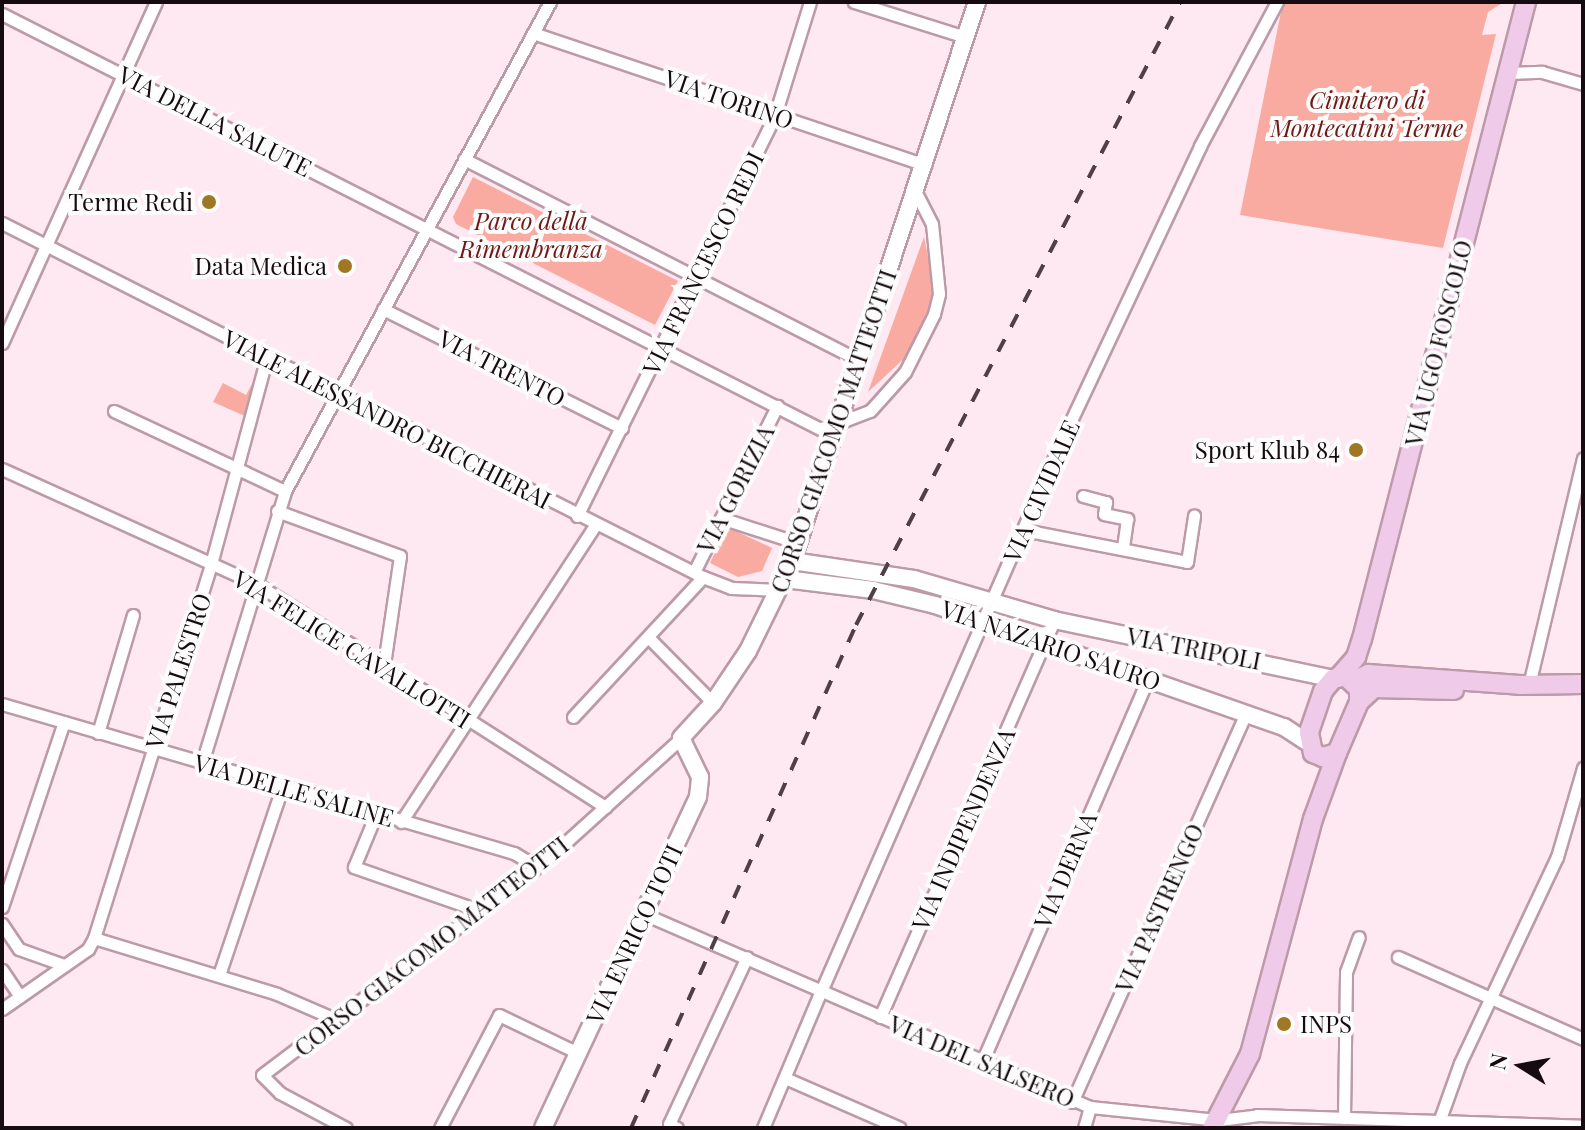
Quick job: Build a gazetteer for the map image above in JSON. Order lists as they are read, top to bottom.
{
  "streets": {
    "main road": [
      "VIA UGO FOSCOLO",
      "CORSO GIACOMO MATTEOTTI",
      "VIA NAZARIO SAURO",
      "VIA TRIPOLI",
      "VIA ENRICO TOTI"
    ],
    "street": [
      "VIA TORINO",
      "VIA DELLA SALUTE",
      "VIA FRANCESCO REDI",
      "VIA TRENTO",
      "VIALE ALESSANDRO BICCHIERAI",
      "VIA GORIZIA",
      "VIA CIVIDALE",
      "VIA FELICE CAVALLOTTI",
      "VIA PALESTRO",
      "VIA DELLE SALINE",
      "VIA INDIPENDENZA",
      "VIA DERNA",
      "VIA PASTRENGO",
      "VIA DEL SALSERO"
    ]
  },
  "crossings": [
    ["VIA TORINO", "VIA FRANCESCO REDI"],
    ["VIA TORINO", "CORSO GIACOMO MATTEOTTI"],
    ["VIA DELLA SALUTE", "VIA FRANCESCO REDI"],
    ["VIA DELLA SALUTE", "CORSO GIACOMO MATTEOTTI"],
    ["VIA DELLA SALUTE", "VIA GORIZIA"],
    ["VIA FRANCESCO REDI", "VIA TRENTO"],
    ["VIA FRANCESCO REDI", "VIALE ALESSANDRO BICCHIERAI"],
    ["VIA UGO FOSCOLO", "VIA NAZARIO SAURO"],
    ["VIA UGO FOSCOLO", "VIA TRIPOLI"],
    ["VIALE ALESSANDRO BICCHIERAI", "CORSO GIACOMO MATTEOTTI"],
    ["VIALE ALESSANDRO BICCHIERAI", "VIA GORIZIA"],
    ["VIALE ALESSANDRO BICCHIERAI", "VIA NAZARIO SAURO"],
    ["VIALE ALESSANDRO BICCHIERAI", "VIA PALESTRO"],
    ["CORSO GIACOMO MATTEOTTI", "VIA NAZARIO SAURO"],
    ["CORSO GIACOMO MATTEOTTI", "VIA FELICE CAVALLOTTI"],
    ["CORSO GIACOMO MATTEOTTI", "VIA DELLE SALINE"],
    ["CORSO GIACOMO MATTEOTTI", "VIA ENRICO TOTI"],
    ["VIA CIVIDALE", "VIA NAZARIO SAURO"],
    ["VIA CIVIDALE", "VIA DEL SALSERO"],
    ["VIA NAZARIO SAURO", "VIA TRIPOLI"],
    ["VIA NAZARIO SAURO", "VIA INDIPENDENZA"],
    ["VIA NAZARIO SAURO", "VIA DERNA"],
    ["VIA NAZARIO SAURO", "VIA PASTRENGO"],
    ["VIA TRIPOLI", "VIA INDIPENDENZA"],
    ["VIA FELICE CAVALLOTTI", "VIA PALESTRO"],
    ["VIA PALESTRO", "VIA DELLE SALINE"],
    ["VIA INDIPENDENZA", "VIA DEL SALSERO"],
    ["VIA DERNA", "VIA DEL SALSERO"],
    ["VIA PASTRENGO", "VIA DEL SALSERO"],
    ["VIA ENRICO TOTI", "VIA DEL SALSERO"]
  ],
  "parks": ["Cimitero di Montecatini Terme", "Parco della Rimembranza"],
  "places": [
    "Terme Redi",
    "Data Medica",
    "Sport Klub 84",
    "INPS"
  ],
  "north": "left"
}
